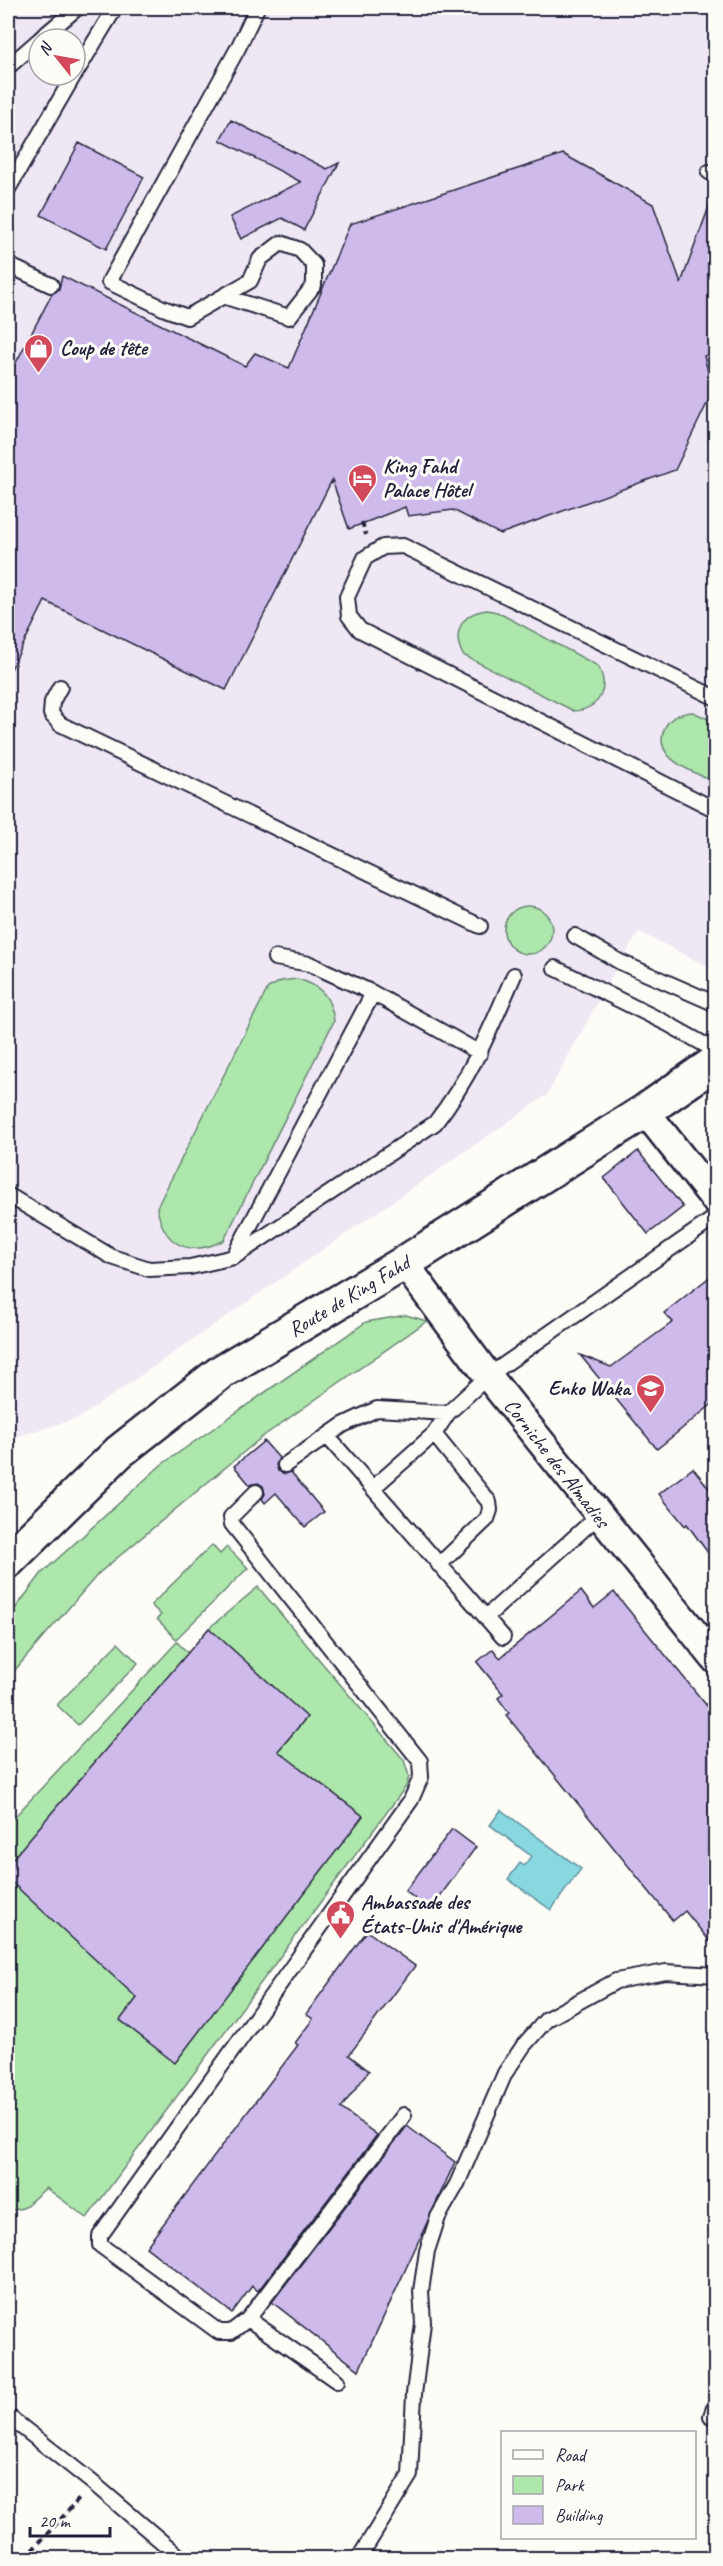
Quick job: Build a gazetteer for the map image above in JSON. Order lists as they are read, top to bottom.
{
  "streets": {
    "street": ["Route de King Fahd", "Corniche des Almadies"]
  },
  "crossings": [
    ["Route de King Fahd", "Corniche des Almadies"]
  ],
  "places": {
    "shop": ["Coup de tête"],
    "hotel": ["King Fahd Palace Hôtel"],
    "school or university": ["Enko Waka"],
    "public building": ["Ambassade des États-Unis d'Amérique"]
  },
  "legend": ["Road", "Park", "Building"],
  "scale_bar": "20 m",
  "north": "top left"
}
